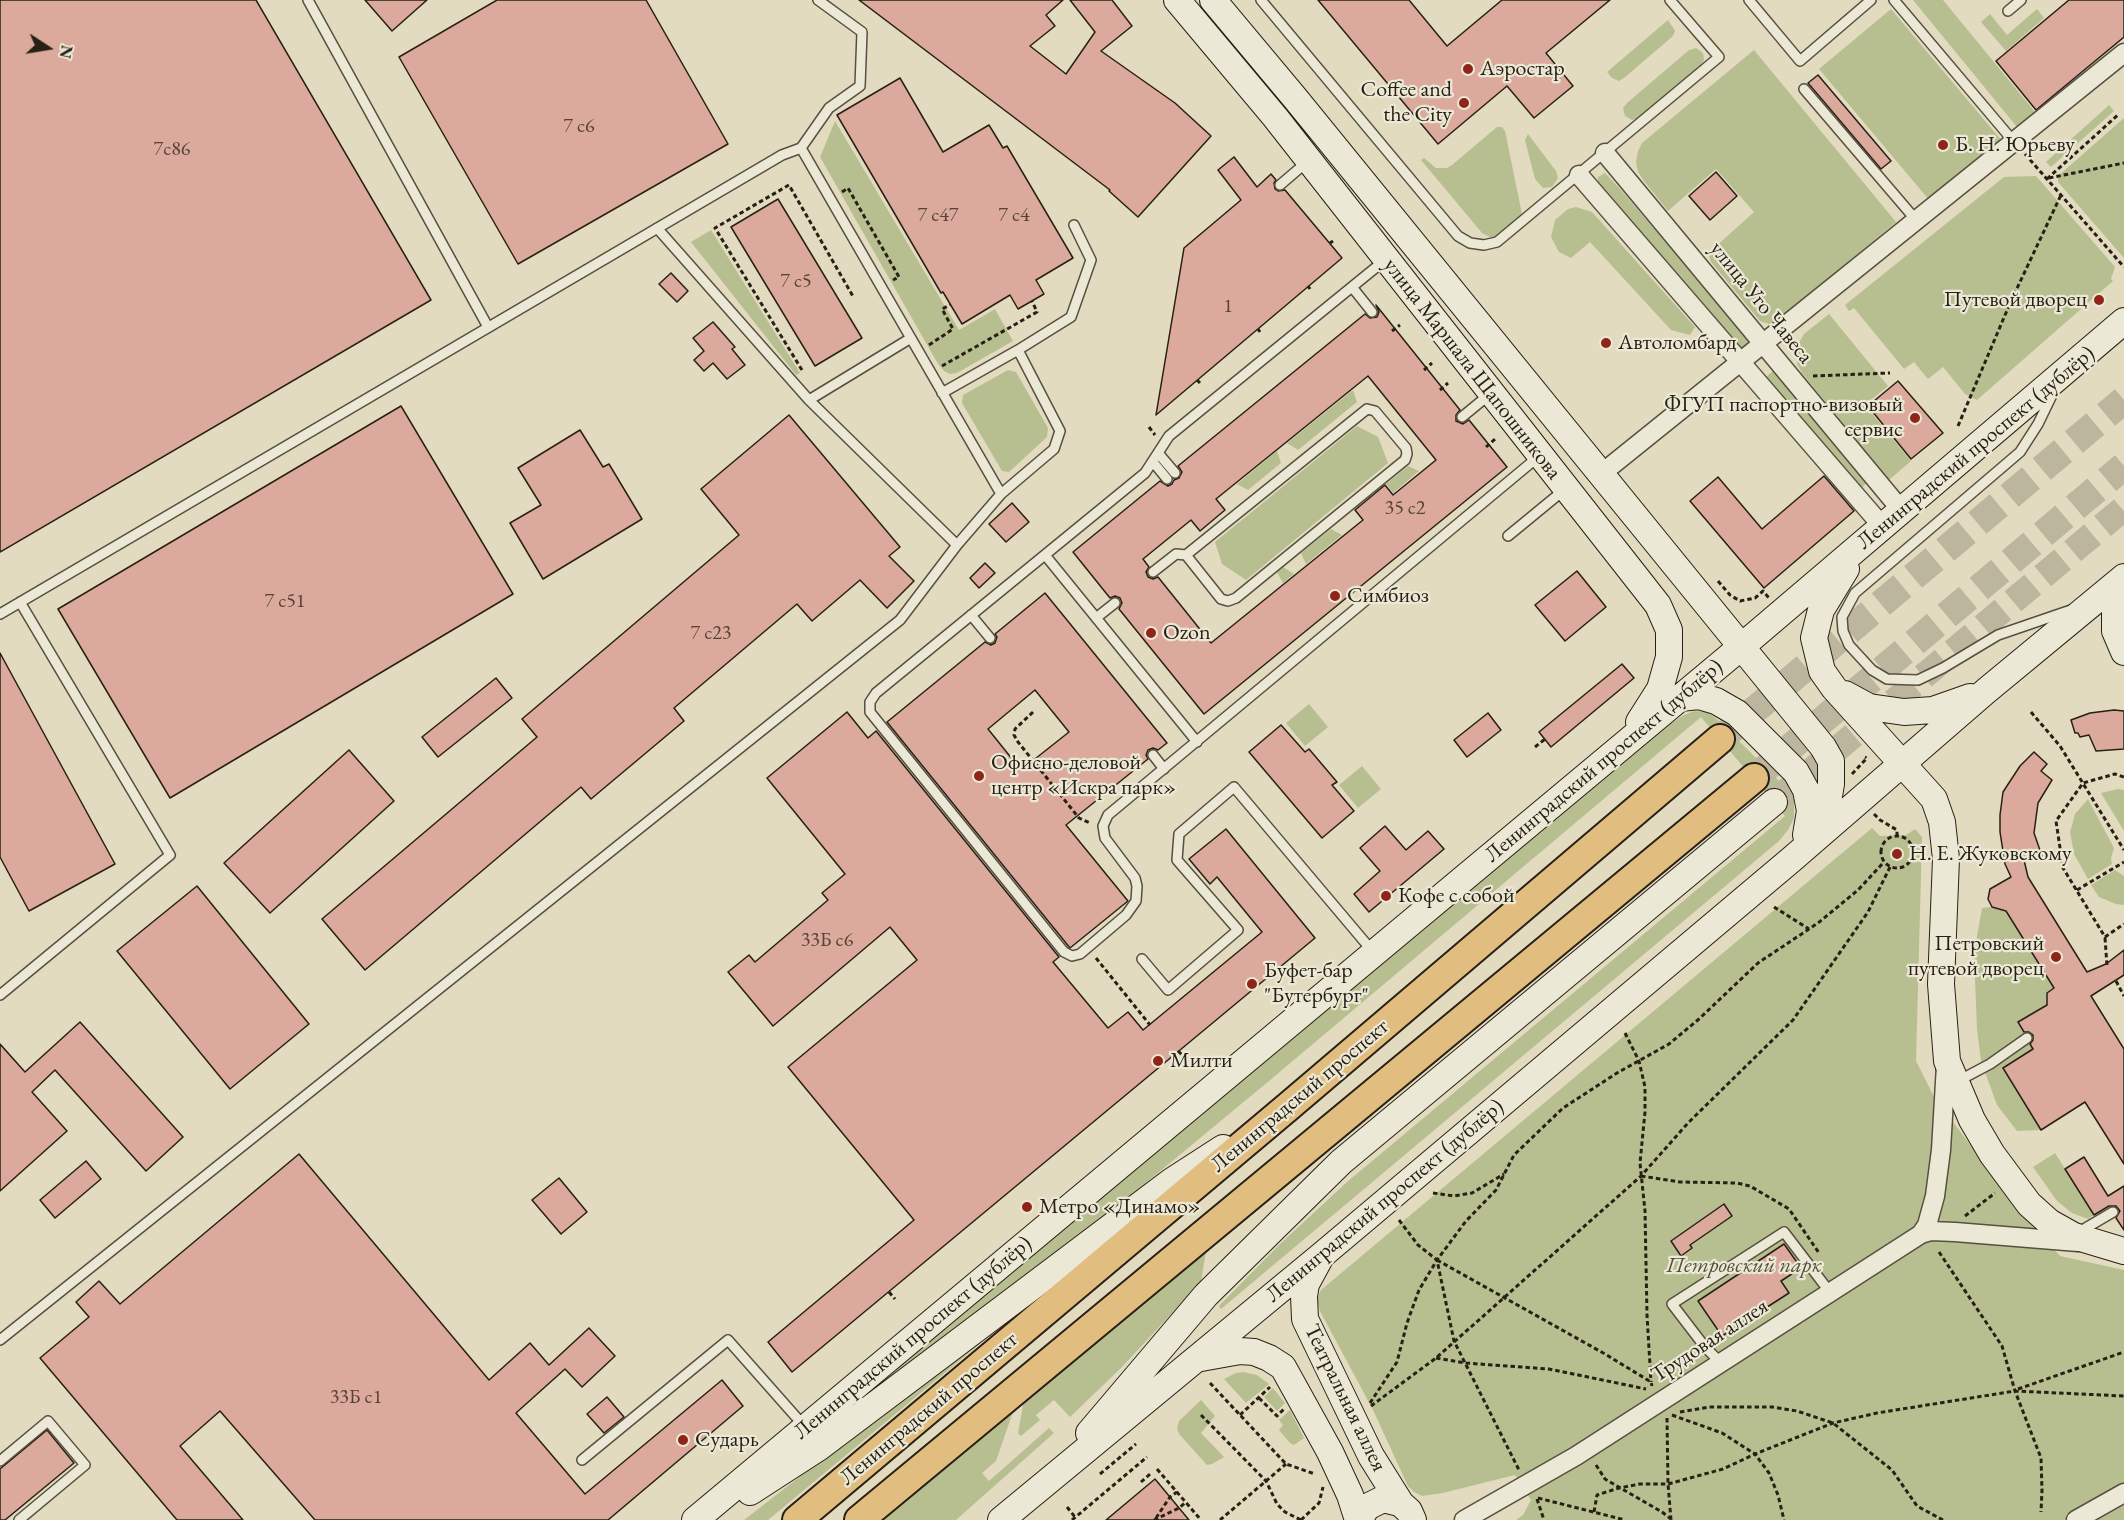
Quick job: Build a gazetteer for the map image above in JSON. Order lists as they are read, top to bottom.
{
  "streets": {
    "main road": [
      "улица Маршала Шапошникова",
      "Ленинградский проспект (дублёр)",
      "Ленинградский проспект",
      "Театральная аллея"
    ],
    "street": ["улица Уго Чавеса", "Трудовая аллея"]
  },
  "crossings": [
    ["улица Уго Чавеса", "Ленинградский проспект (дублёр)"],
    ["улица Маршала Шапошникова", "Ленинградский проспект (дублёр)"],
    ["Ленинградский проспект (дублёр)", "Театральная аллея"]
  ],
  "parks": ["Петровский парк"],
  "places": [
    "Аэростар",
    "Coffee and the City",
    "Б. Н. Юрьеву",
    "Путевой дворец",
    "Автоломбард",
    "ФГУП паспортно-визовый сервис",
    "Симбиоз",
    "Ozon",
    "Офисно-деловой центр «Искра парк»",
    "Н. Е. Жуковскому",
    "Кофе с собой",
    "Петровский путевой дворец",
    "Буфет-бар \"Бутербург\"",
    "Милти",
    "Метро «Динамо»",
    "Сударь"
  ],
  "house_numbers": [
    "7 с6",
    "7с86",
    "7 с47",
    "7 с4",
    "7 с5",
    "1",
    "35 с2",
    "7 с51",
    "7 с23",
    "33Б с6",
    "33Б с1"
  ],
  "north": "right"
}
